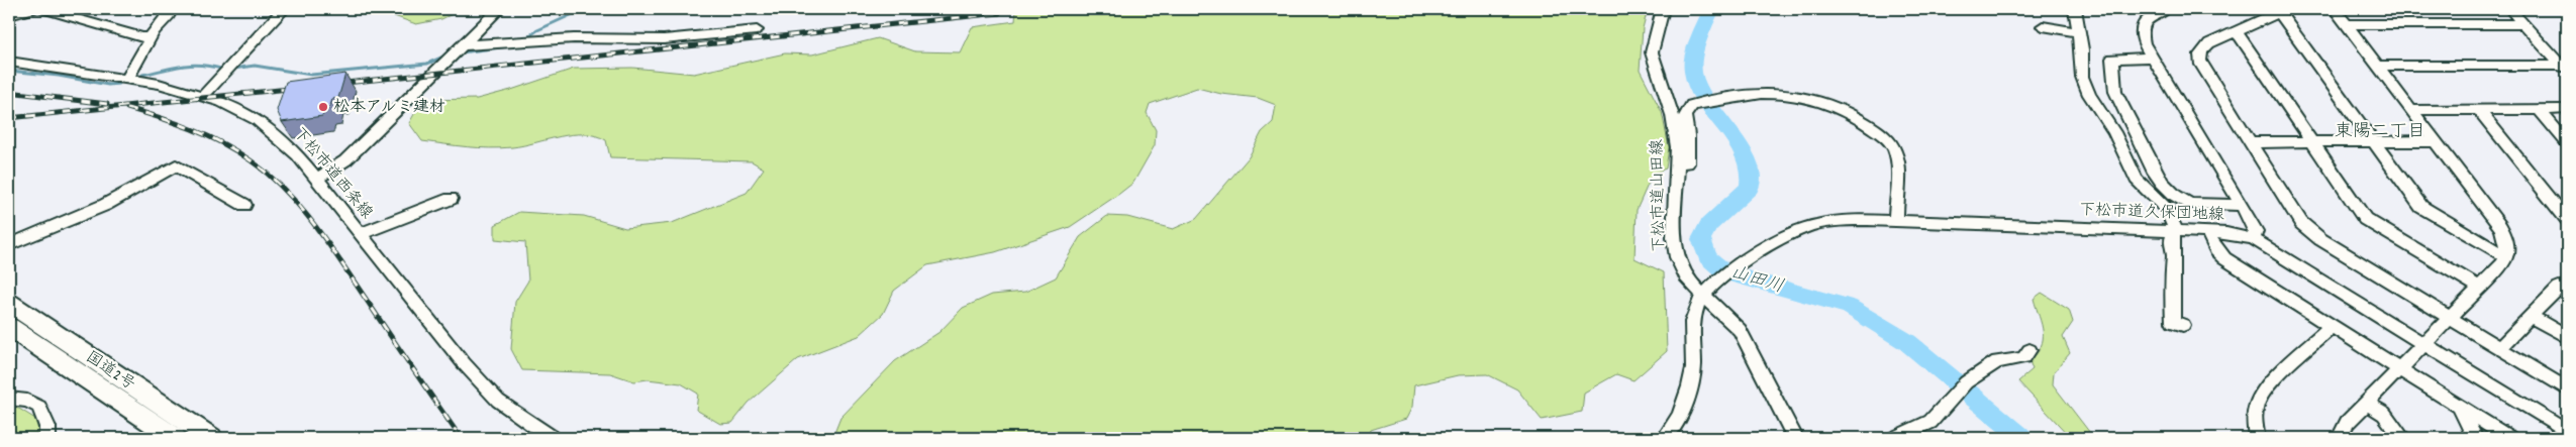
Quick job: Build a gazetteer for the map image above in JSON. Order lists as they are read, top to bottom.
{
  "streets": {
    "highway": ["国道2号"],
    "street": ["下松市道西条線", "下松市道山田線", "下松市道久保団地線"]
  },
  "crossings": [
    ["下松市道山田線", "下松市道久保団地線"]
  ],
  "districts": ["東陽二丁目"],
  "water": ["山田川"],
  "places": ["松本アルミ建材"]
}
